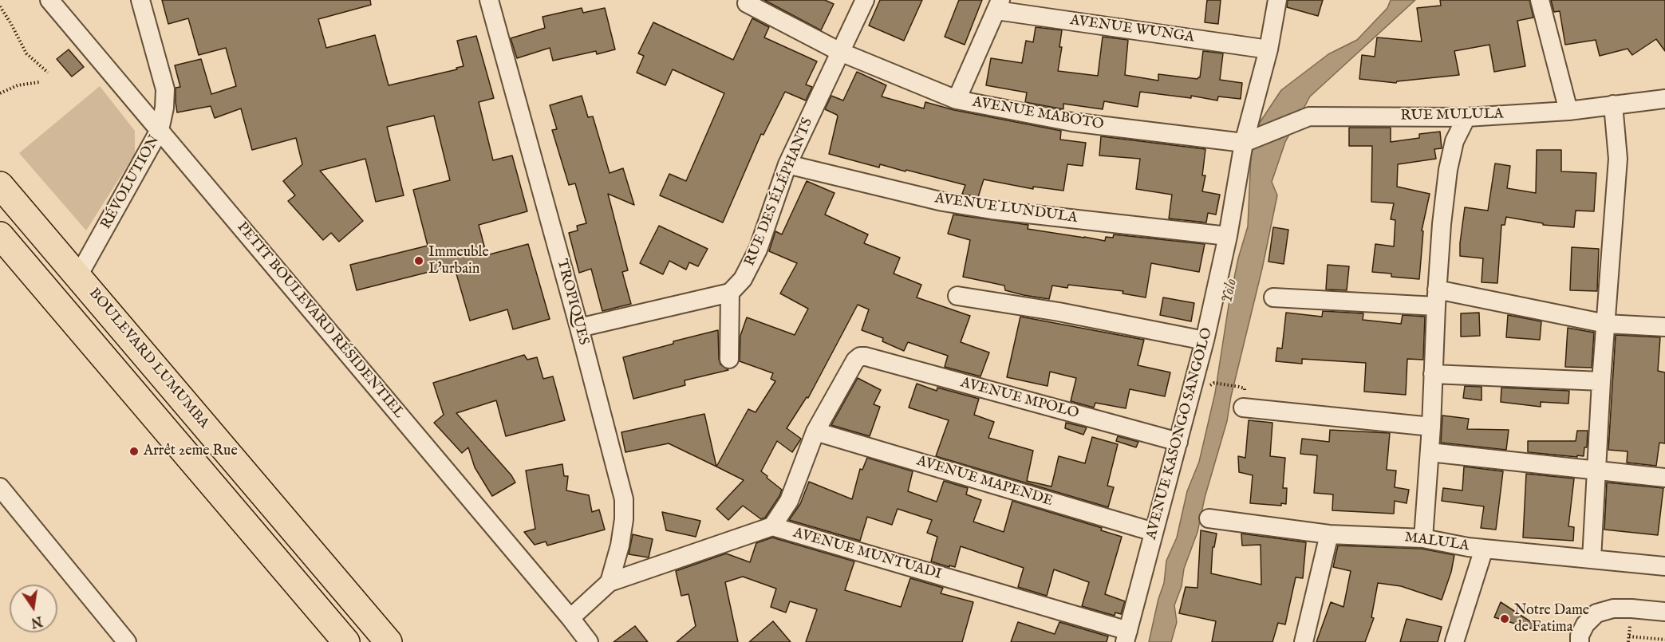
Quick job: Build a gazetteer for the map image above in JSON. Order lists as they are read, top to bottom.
{
  "streets": {
    "highway": ["BOULEVARD LUMUMBA"],
    "street": [
      "AVENUE WUNGA",
      "AVENUE MABOTO",
      "RUE MULULA",
      "RÉVOLUTION",
      "RUE DES ÉLÉPHANTS",
      "AVENUE LUNDULA",
      "TROPIQUES",
      "PETIT BOULEVARD RÉSIDENTIEL",
      "AVENUE MPOLO",
      "AVENUE KASONGO SANGOLO",
      "AVENUE MAPENDE",
      "MALULA",
      "AVENUE MUNTUADI"
    ]
  },
  "crossings": [
    ["AVENUE WUNGA", "AVENUE KASONGO SANGOLO"],
    ["AVENUE MABOTO", "RUE MULULA"],
    ["AVENUE MABOTO", "RUE DES ÉLÉPHANTS"],
    ["AVENUE MABOTO", "AVENUE KASONGO SANGOLO"],
    ["RUE MULULA", "AVENUE KASONGO SANGOLO"],
    ["RÉVOLUTION", "PETIT BOULEVARD RÉSIDENTIEL"],
    ["RÉVOLUTION", "BOULEVARD LUMUMBA"],
    ["RUE DES ÉLÉPHANTS", "AVENUE LUNDULA"],
    ["AVENUE LUNDULA", "AVENUE KASONGO SANGOLO"],
    ["AVENUE MPOLO", "AVENUE KASONGO SANGOLO"],
    ["AVENUE MPOLO", "AVENUE MAPENDE"],
    ["AVENUE KASONGO SANGOLO", "AVENUE MAPENDE"],
    ["AVENUE KASONGO SANGOLO", "AVENUE MUNTUADI"]
  ],
  "water": ["Yolo"],
  "places": ["Immeuble L'urbain", "Arrêt 2eme Rue", "Notre Dame de Fatima"],
  "north": "bottom"
}
